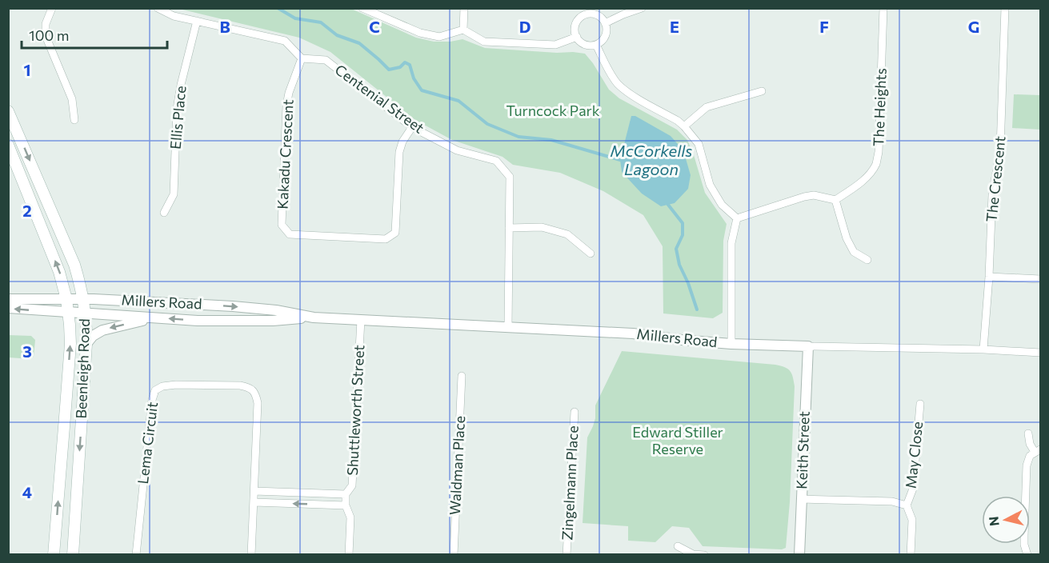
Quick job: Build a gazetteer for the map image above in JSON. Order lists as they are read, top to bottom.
{
  "streets": {
    "main road": ["Beenleigh Road"],
    "street": [
      "Centenial Street",
      "The Heights",
      "Ellis Place",
      "Kakadu Crescent",
      "The Crescent",
      "Millers Road",
      "Shuttleworth Street",
      "Lema Circuit",
      "Keith Street",
      "May Close",
      "Waldman Place",
      "Zingelmann Place"
    ]
  },
  "crossings": [
    ["Centenial Street", "Kakadu Crescent"],
    ["Centenial Street", "Millers Road"],
    ["The Crescent", "Millers Road"],
    ["Millers Road", "Beenleigh Road"],
    ["Millers Road", "Shuttleworth Street"],
    ["Millers Road", "Keith Street"]
  ],
  "water": ["McCorkells Lagoon"],
  "parks": ["Turncock Park", "Edward Stiller Reserve"],
  "scale_bar": "100 m",
  "north": "left",
  "grid": {
    "columns": [
      "B",
      "C",
      "D",
      "E",
      "F",
      "G"
    ],
    "rows": [
      "1",
      "2",
      "3",
      "4"
    ]
  }
}
